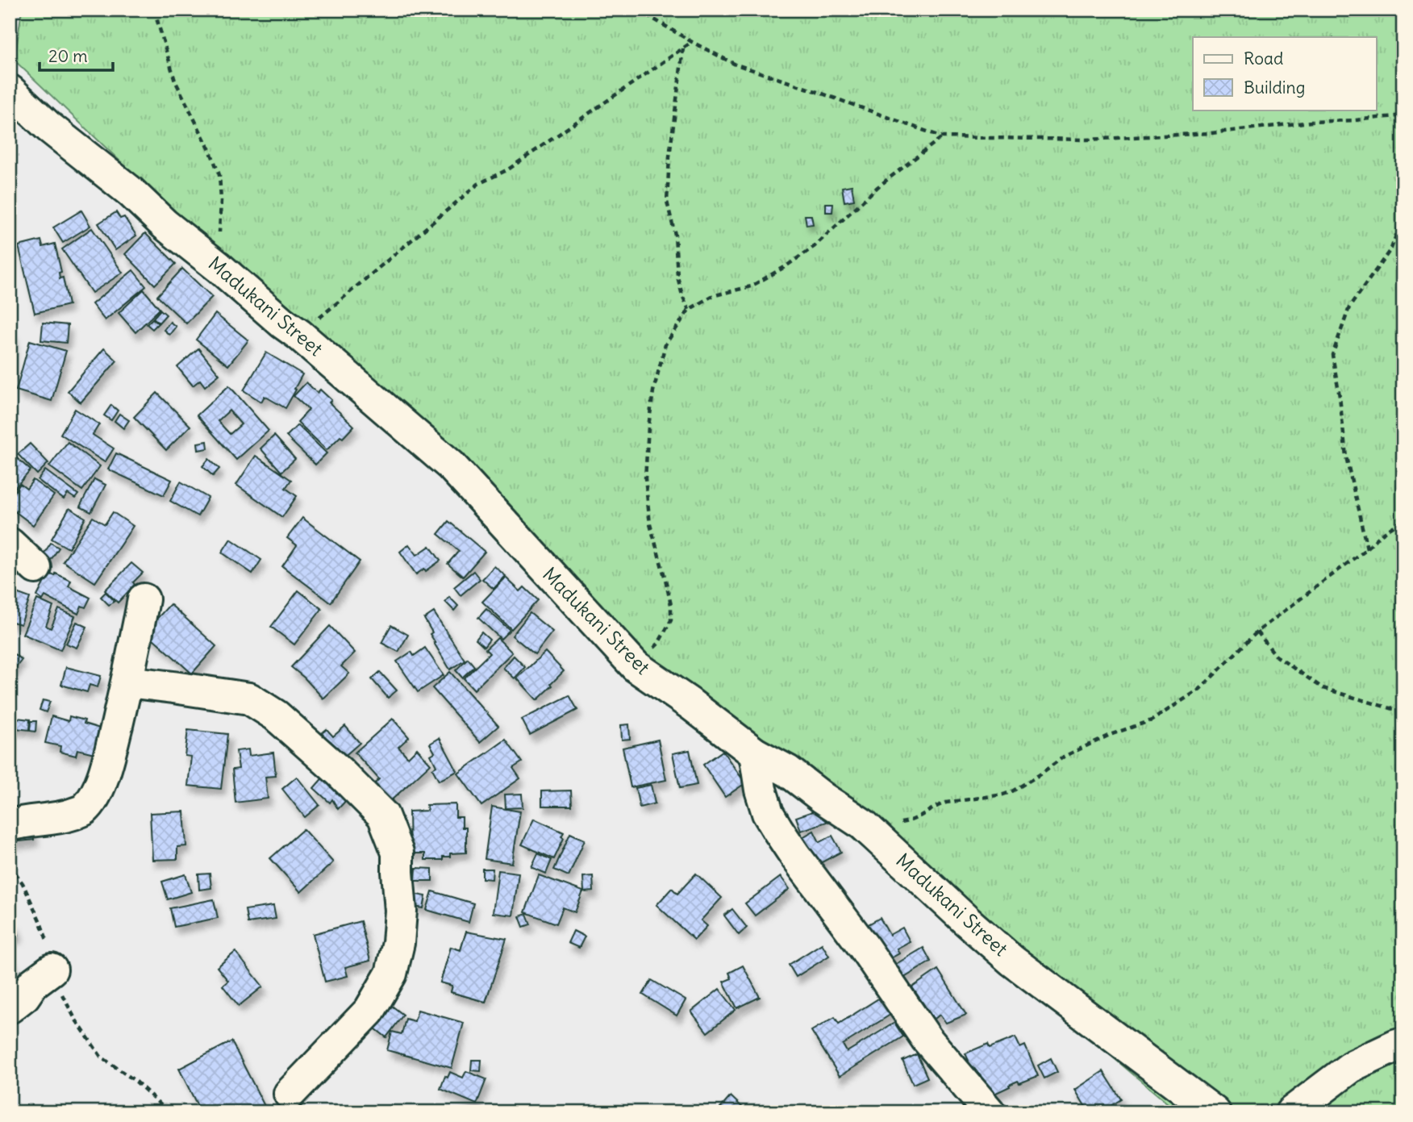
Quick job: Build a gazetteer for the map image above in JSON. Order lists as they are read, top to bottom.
{
  "streets": {
    "street": ["Madukani Street"]
  },
  "legend": ["Road", "Building"],
  "scale_bar": "20 m"
}
